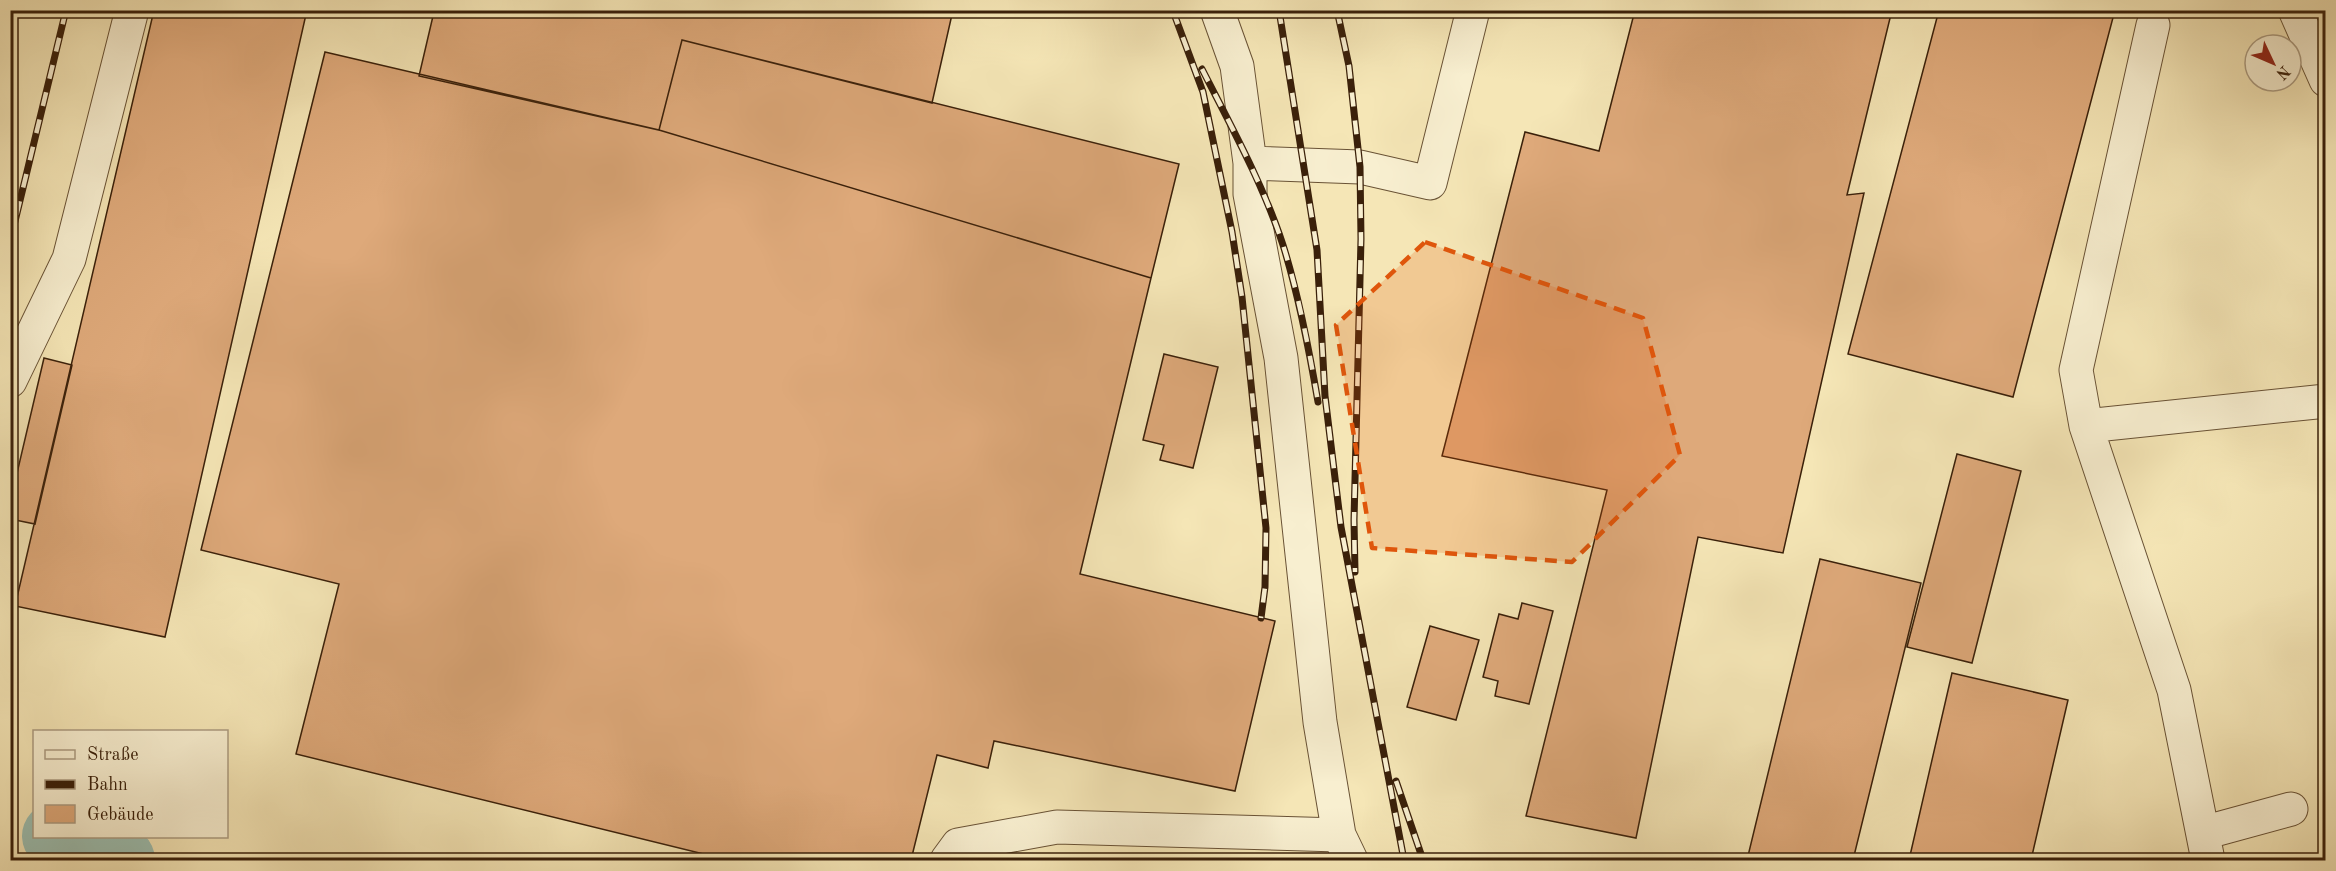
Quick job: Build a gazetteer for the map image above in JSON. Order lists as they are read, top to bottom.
{
  "legend": ["Straße", "Bahn", "Gebäude"],
  "north": "bottom right"
}
